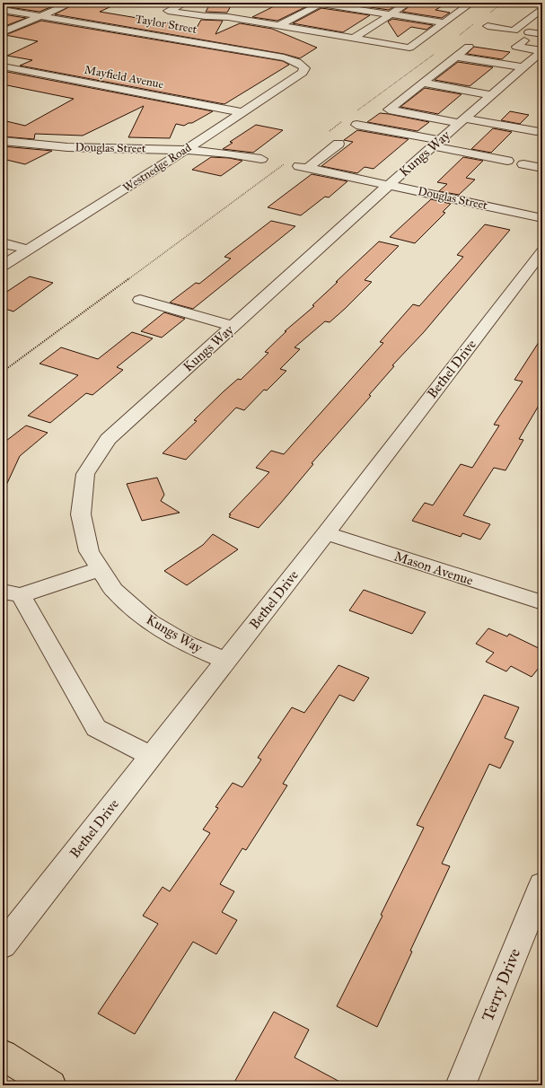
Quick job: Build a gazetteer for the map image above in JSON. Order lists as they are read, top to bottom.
{
  "streets": {
    "street": [
      "Taylor Street",
      "Mayfield Avenue",
      "Douglas Street",
      "Kungs Way",
      "Westnedge Road",
      "Bethel Drive",
      "Mason Avenue",
      "Terry Drive"
    ]
  },
  "crossings": [
    ["Taylor Street", "Westnedge Road"],
    ["Mayfield Avenue", "Westnedge Road"],
    ["Douglas Street", "Kungs Way"],
    ["Douglas Street", "Westnedge Road"],
    ["Kungs Way", "Bethel Drive"],
    ["Bethel Drive", "Mason Avenue"]
  ]
}
